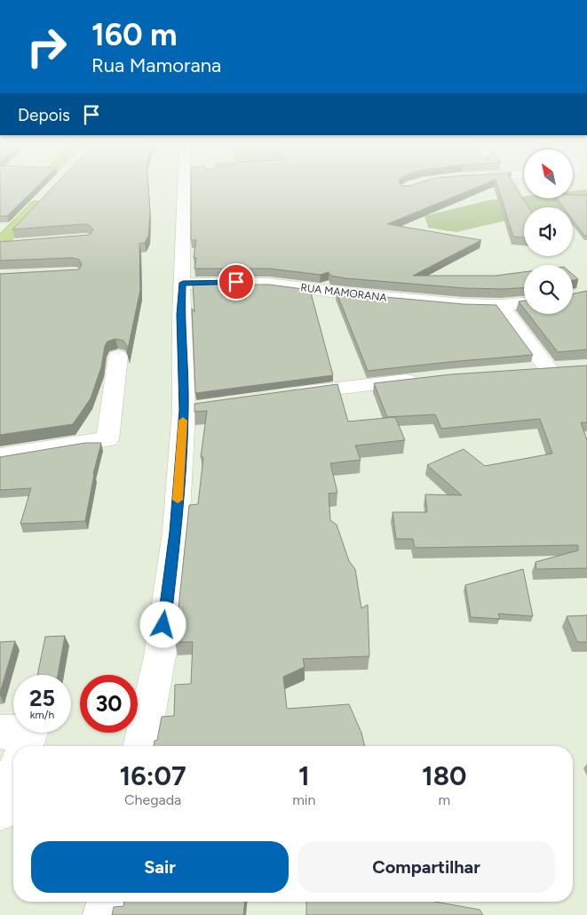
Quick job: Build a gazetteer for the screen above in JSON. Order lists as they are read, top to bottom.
{
  "streets": {
    "street": ["RUA MAMORANA"]
  },
  "north": "top left",
  "page": {
    "turn": ["160 m", "Rua Mamorana"],
    "then": "Depois",
    "speed": "25 km/h",
    "limit": "30",
    "eta": [
      "16:07",
      "Chegada",
      "1",
      "min",
      "180",
      "m"
    ],
    "buttons": ["Sair", "Compartilhar"]
  }
}
